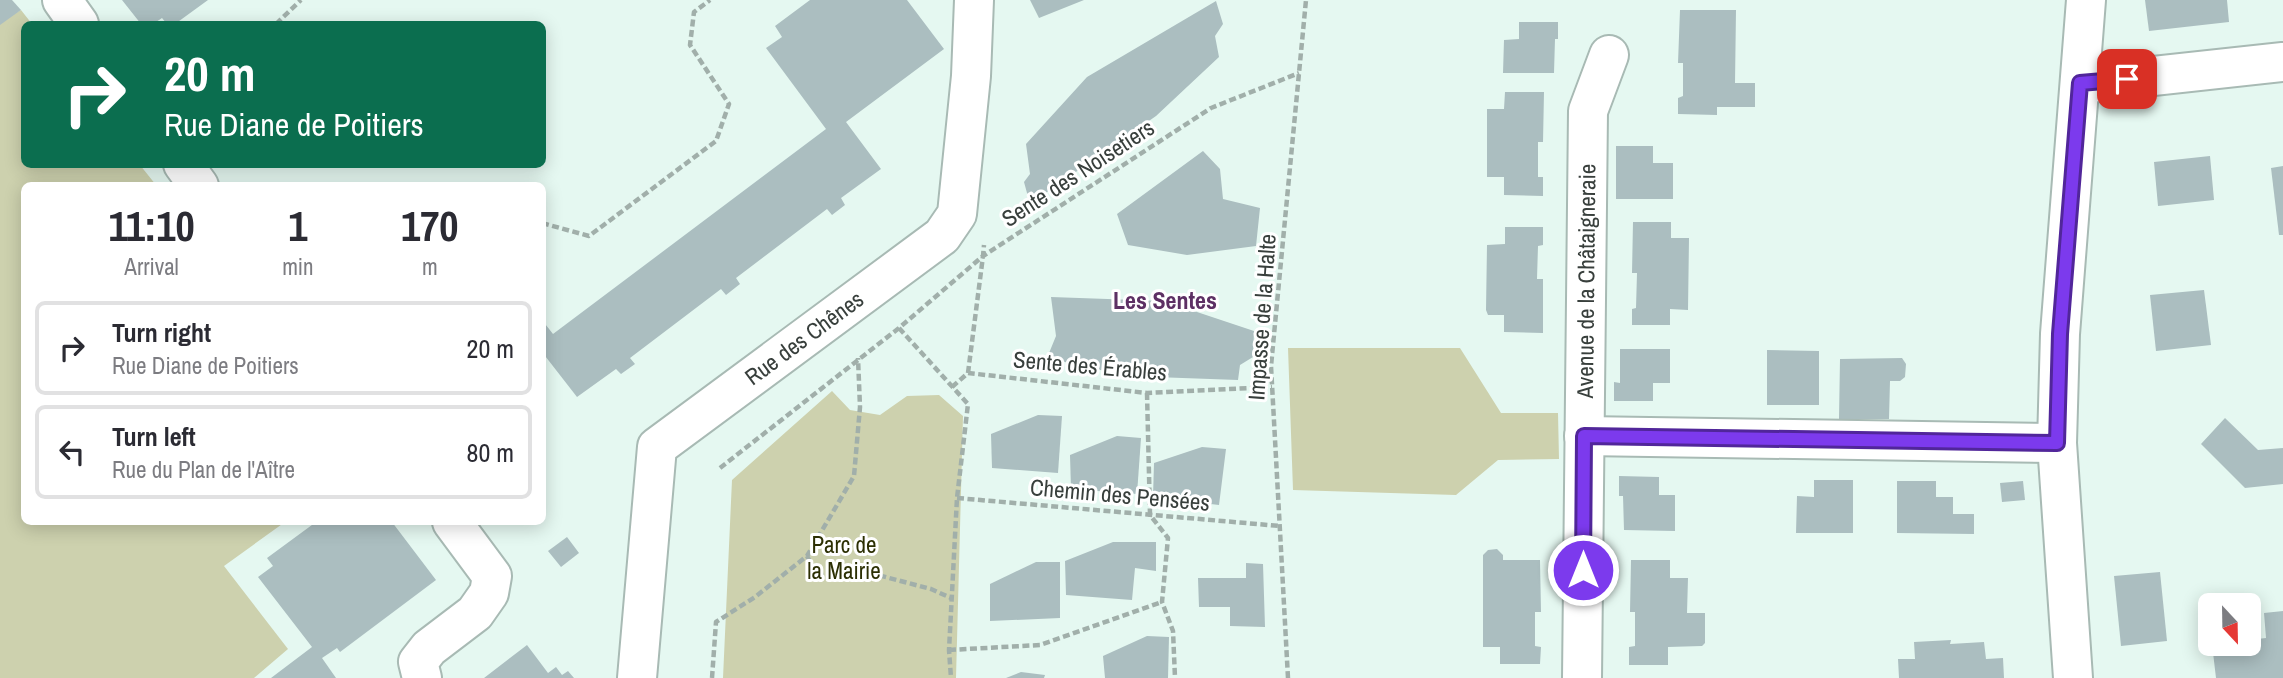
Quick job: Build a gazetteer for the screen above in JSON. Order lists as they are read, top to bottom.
{
  "streets": {
    "street": ["Avenue de la Châtaigneraie", "Rue des Chênes"],
    "path": [
      "Sente des Noisetiers",
      "Impasse de la Halte",
      "Sente des Érables",
      "Chemin des Pensées"
    ]
  },
  "crossings": [
    ["Sente des Noisetiers", "Impasse de la Halte"],
    ["Impasse de la Halte", "Sente des Érables"],
    ["Impasse de la Halte", "Chemin des Pensées"]
  ],
  "districts": ["Les Sentes"],
  "parks": ["Parc de la Mairie"],
  "north": "bottom",
  "page": {
    "turn": ["20 m", "Rue Diane de Poitiers"],
    "eta": [
      "11:10",
      "Arrival",
      "1",
      "min",
      "170",
      "m"
    ],
    "list": [
      {
        "name": "Turn right",
        "note": "Rue Diane de Poitiers",
        "value": "20 m"
      },
      {
        "name": "Turn left",
        "note": "Rue du Plan de l'Aître",
        "value": "80 m"
      }
    ]
  }
}
